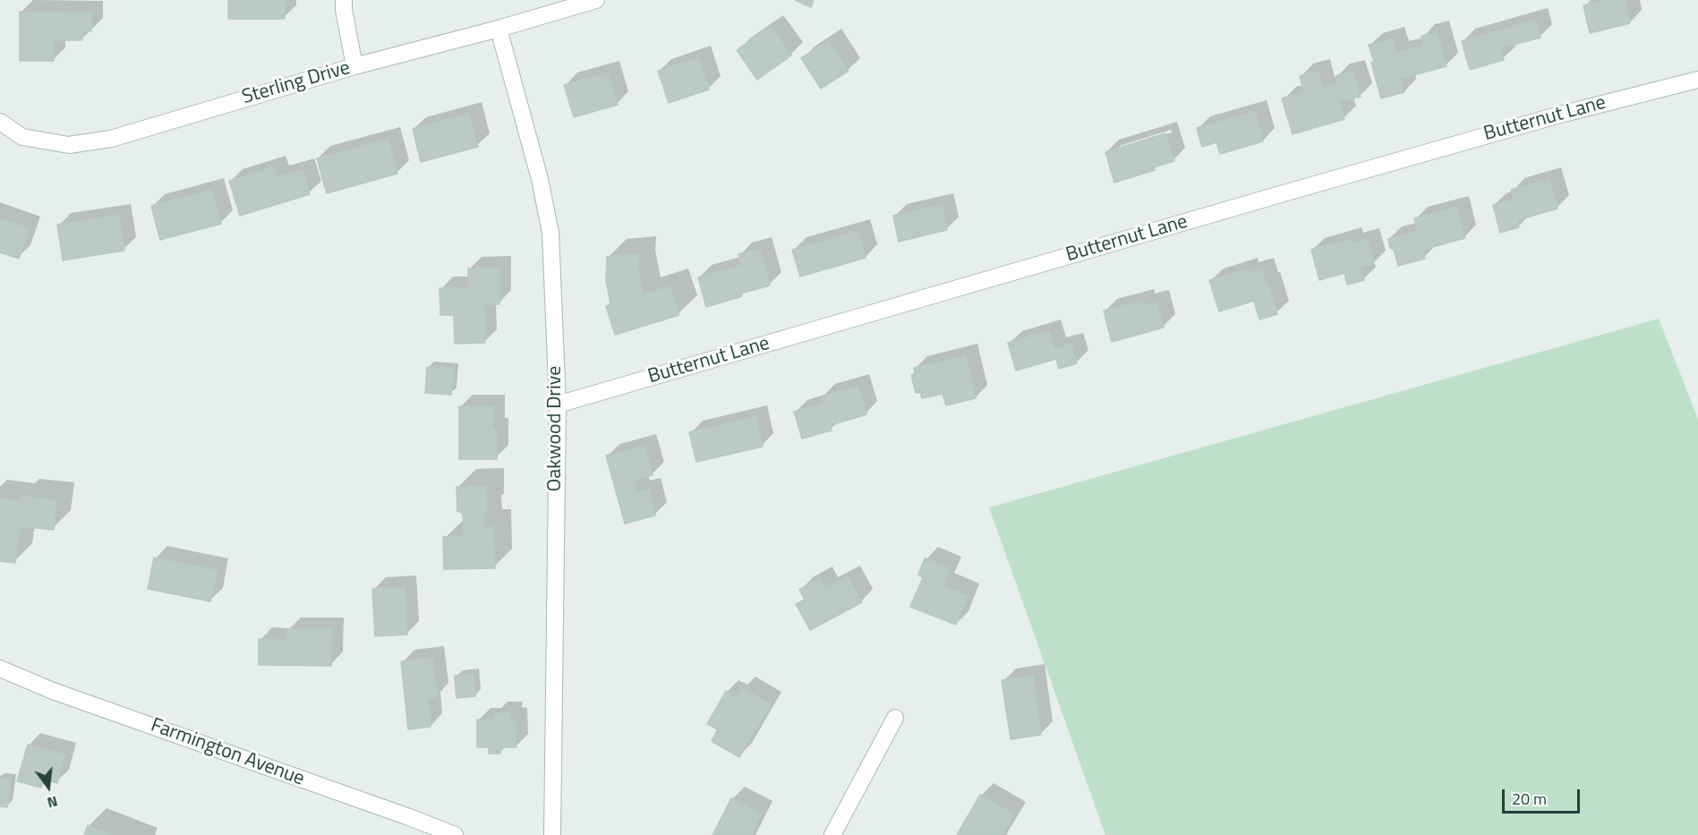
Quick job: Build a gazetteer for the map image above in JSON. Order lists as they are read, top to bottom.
{
  "streets": {
    "street": [
      "Sterling Drive",
      "Butternut Lane",
      "Oakwood Drive",
      "Farmington Avenue"
    ]
  },
  "crossings": [
    ["Sterling Drive", "Oakwood Drive"],
    ["Butternut Lane", "Oakwood Drive"]
  ],
  "scale_bar": "20 m",
  "north": "bottom"
}
